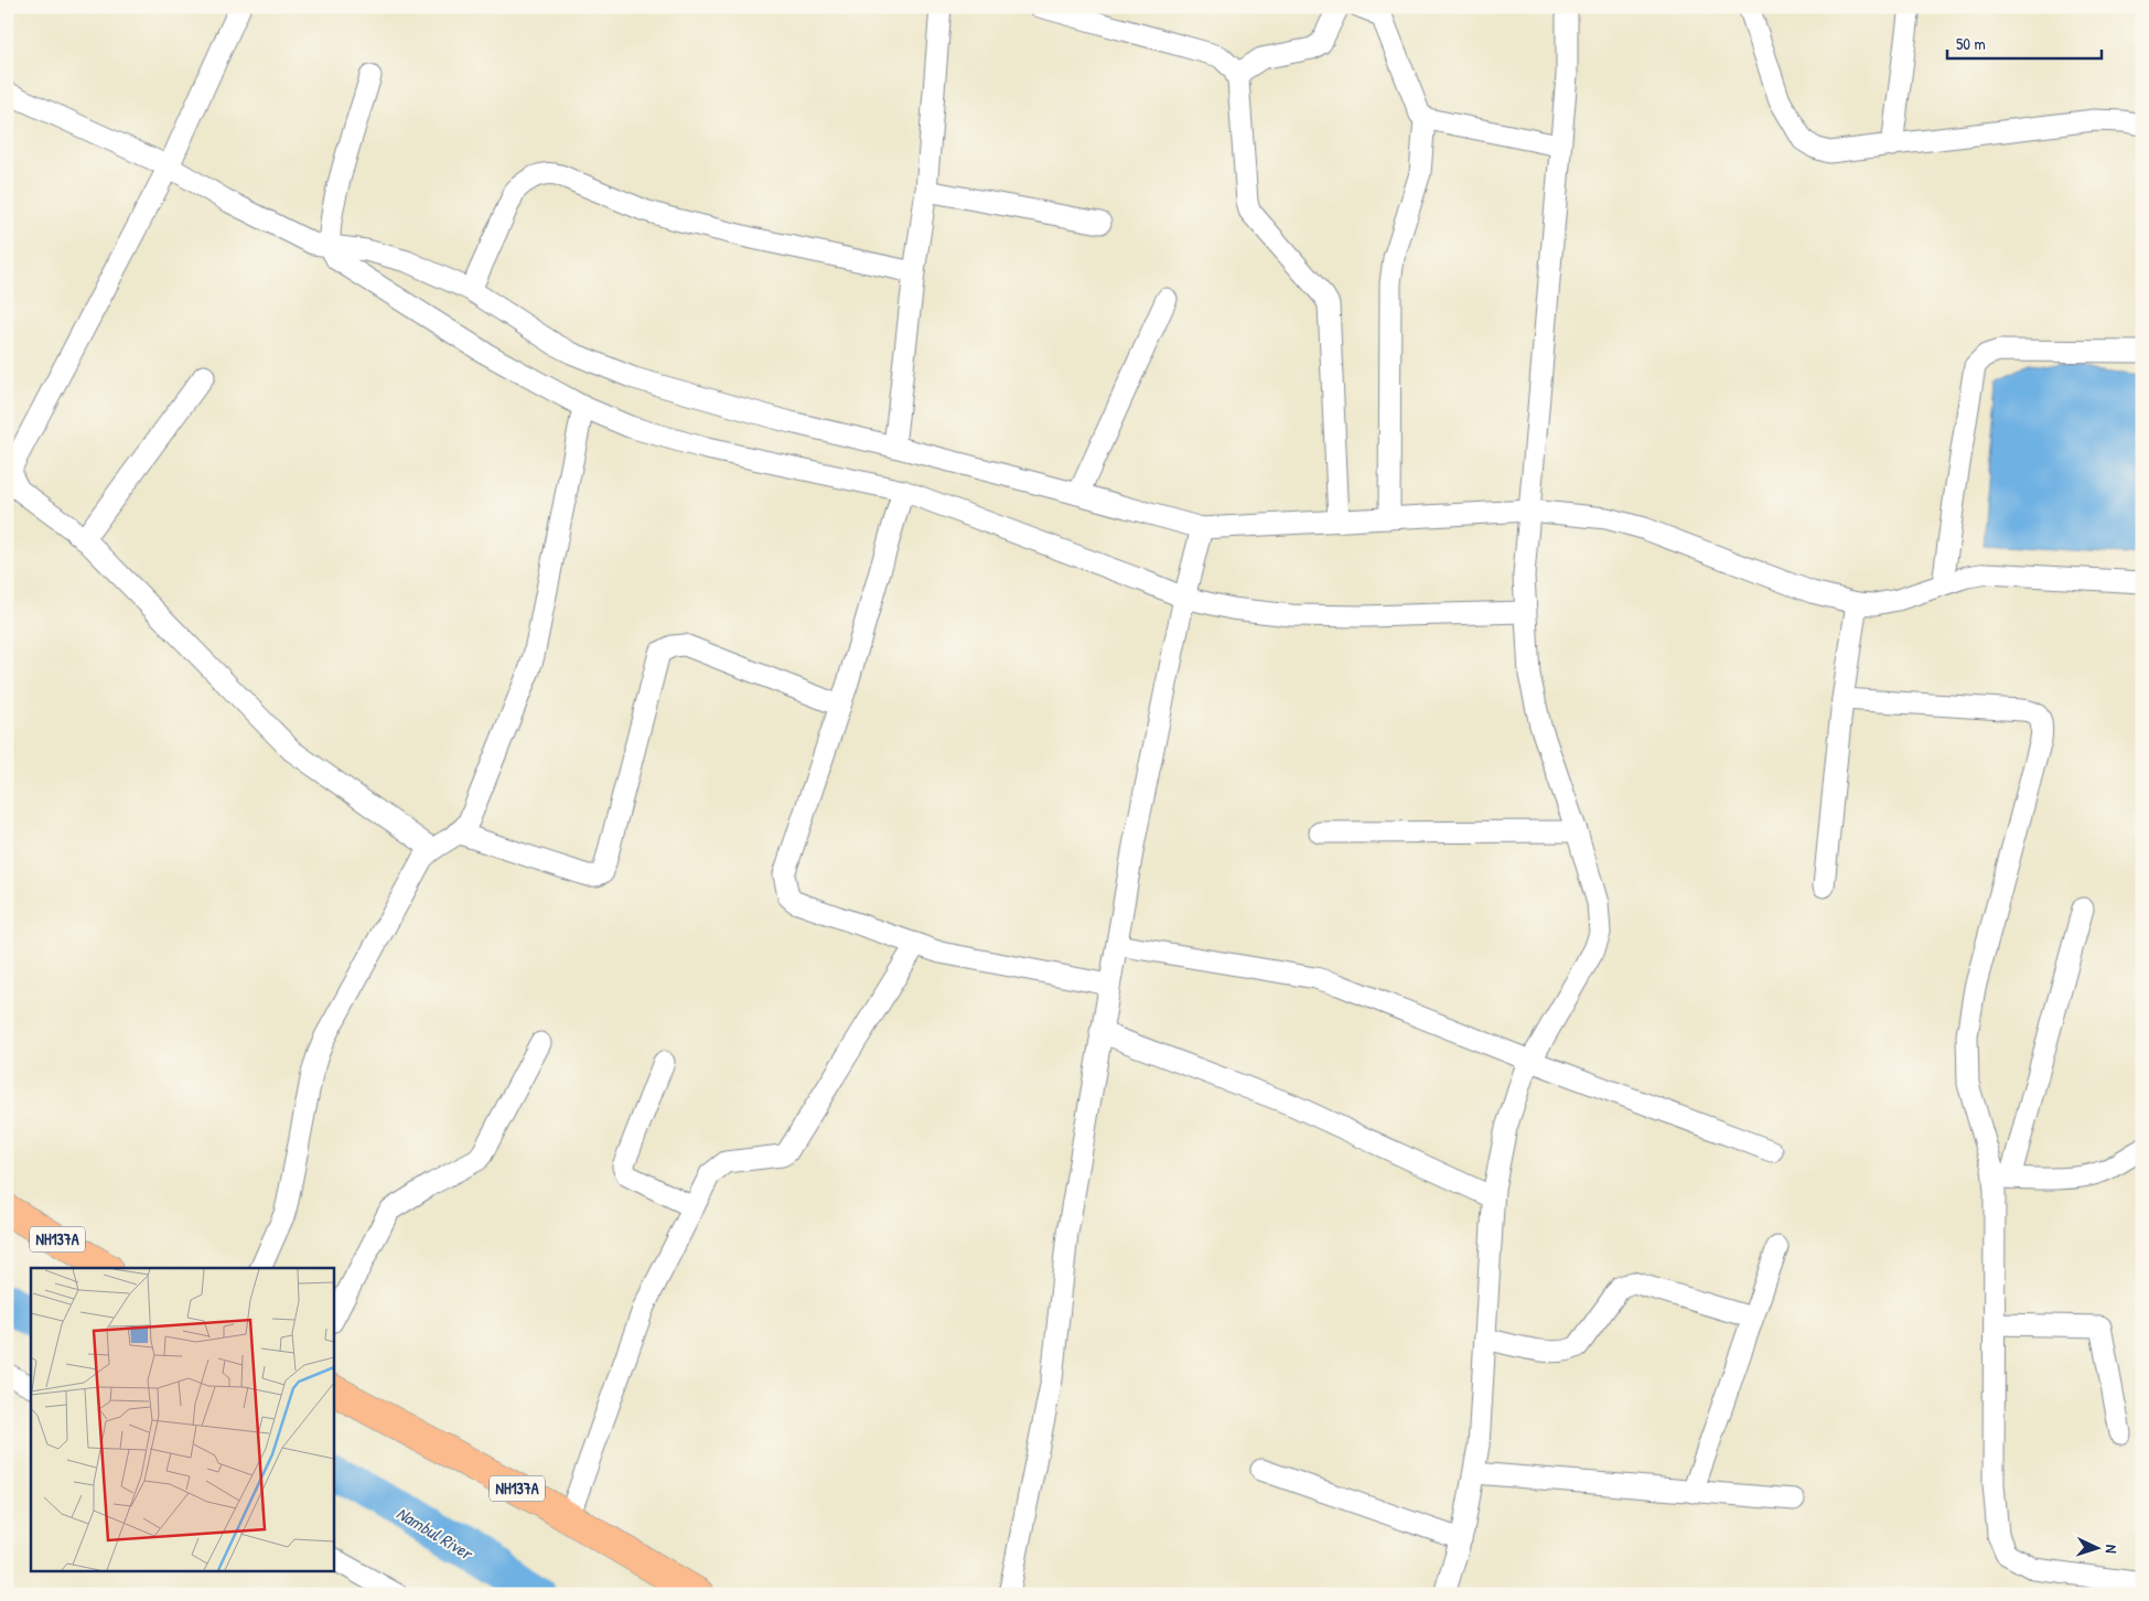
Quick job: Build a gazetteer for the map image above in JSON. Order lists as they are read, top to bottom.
{
  "streets": {
    "highway": ["NH137A"]
  },
  "water": ["Nambul River"],
  "scale_bar": "50 m",
  "north": "right"
}
